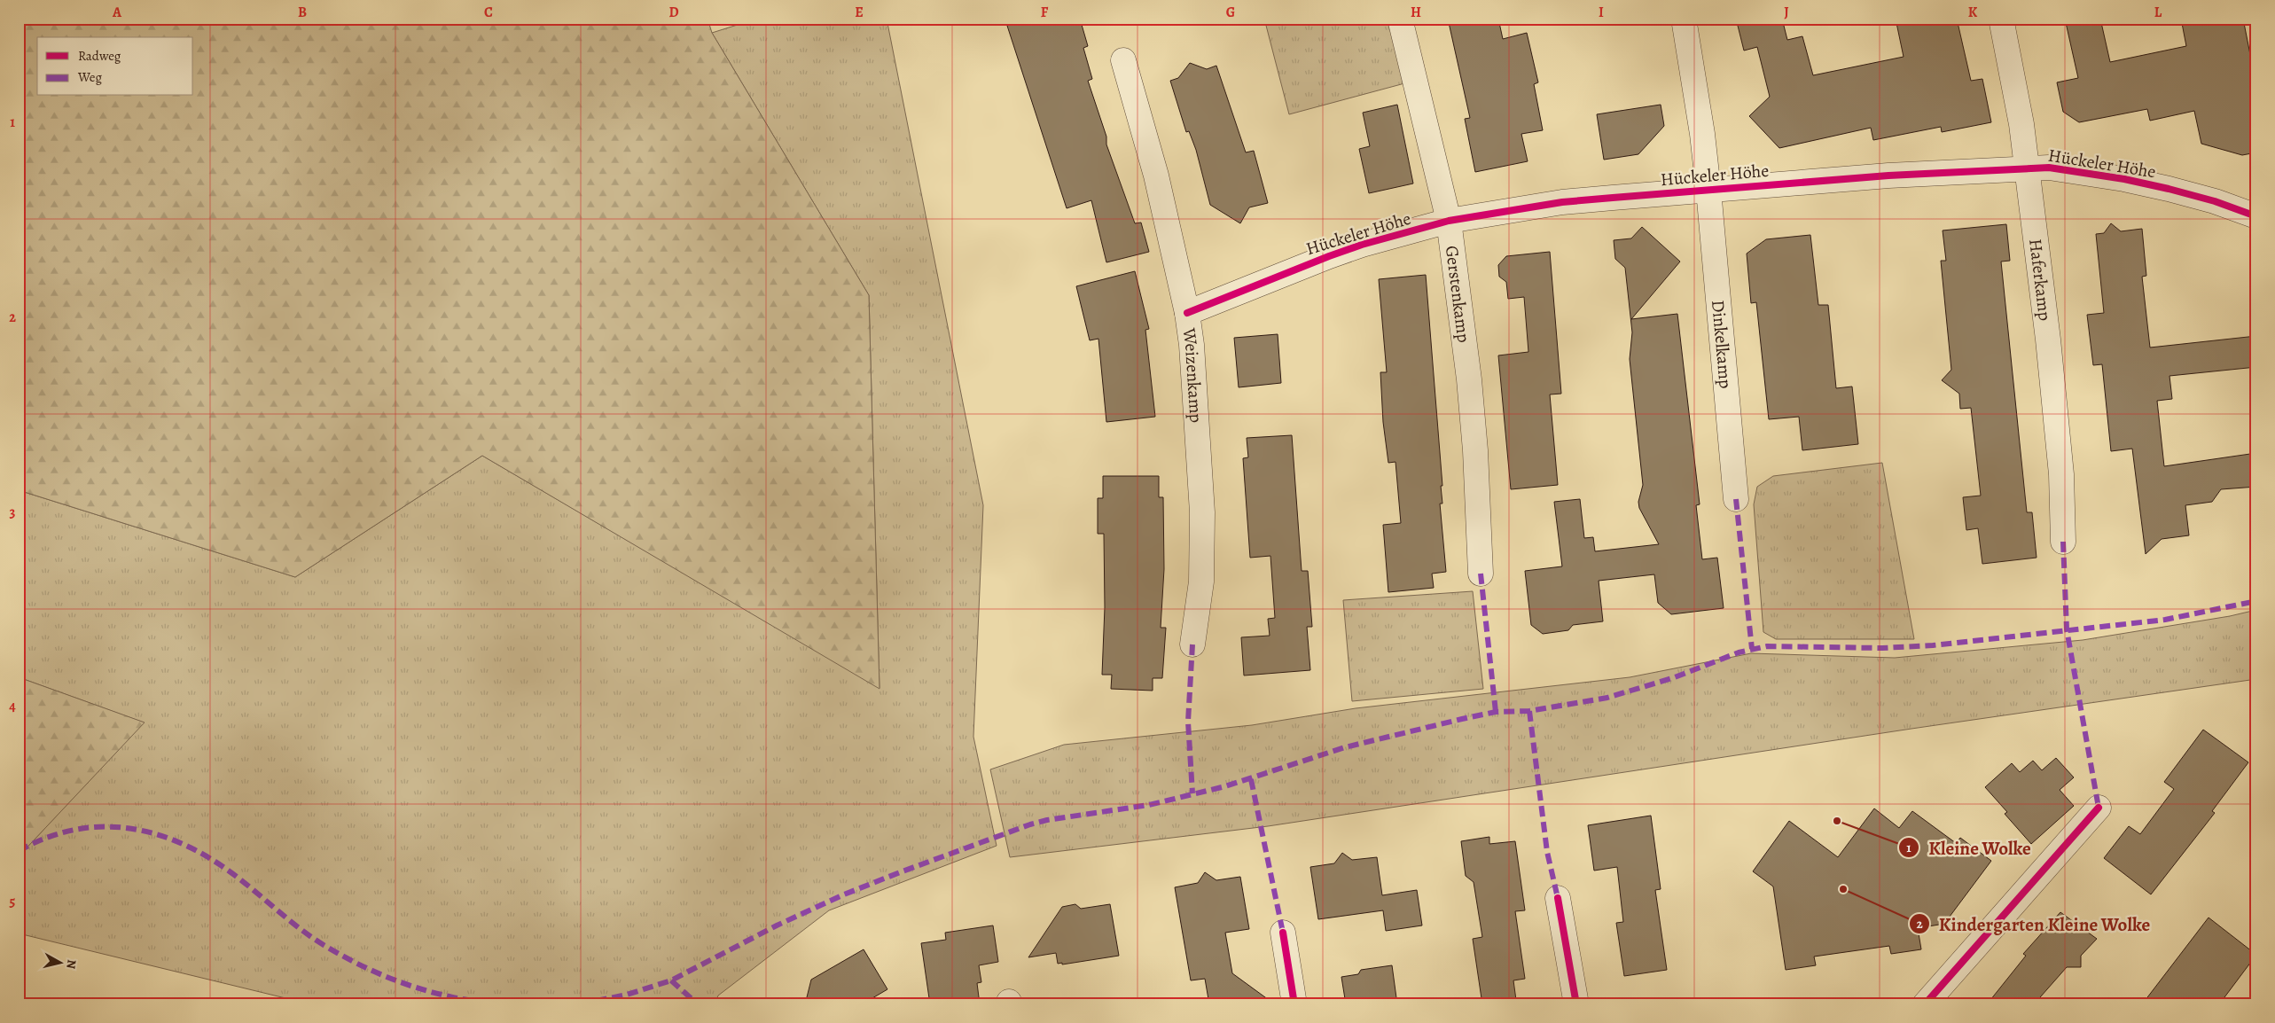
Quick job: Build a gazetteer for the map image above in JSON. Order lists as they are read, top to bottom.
{
  "streets": {
    "street": [
      "Hückeler Höhe",
      "Haferkamp",
      "Gerstenkamp",
      "Dinkelkamp",
      "Weizenkamp"
    ]
  },
  "crossings": [
    ["Hückeler Höhe", "Haferkamp"],
    ["Hückeler Höhe", "Gerstenkamp"],
    ["Hückeler Höhe", "Dinkelkamp"],
    ["Hückeler Höhe", "Weizenkamp"]
  ],
  "places": ["Kleine Wolke", "Kindergarten Kleine Wolke"],
  "legend": ["Radweg", "Weg"],
  "north": "right",
  "grid": {
    "columns": [
      "A",
      "B",
      "C",
      "D",
      "E",
      "F",
      "G",
      "H",
      "I",
      "J",
      "K",
      "L"
    ],
    "rows": [
      "1",
      "2",
      "3",
      "4",
      "5"
    ]
  }
}
